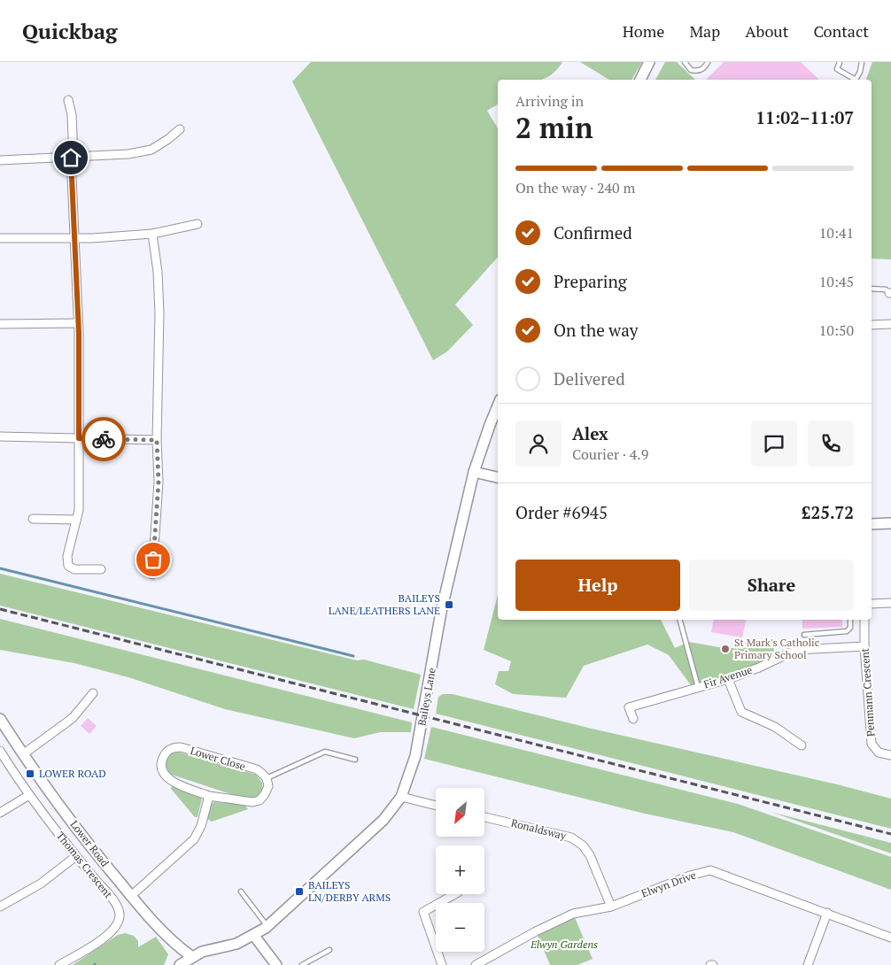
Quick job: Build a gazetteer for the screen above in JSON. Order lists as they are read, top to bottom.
{
  "streets": {
    "street": [
      "Fir Avenue",
      "Penmann Crescent",
      "Baileys Lane",
      "Lower Close",
      "Ronaldsway",
      "Lower Road",
      "Thomas Crescent",
      "Elwyn Drive"
    ]
  },
  "crossings": [
    ["Fir Avenue", "Penmann Crescent"],
    ["Baileys Lane", "Lower Road"],
    ["Ronaldsway", "Elwyn Drive"]
  ],
  "parks": ["Elwyn Gardens"],
  "places": {
    "transit": ["BAILEYS LANE/LEATHERS LANE", "LOWER ROAD", "BAILEYS LN/DERBY ARMS"],
    "other": ["St Mark's Catholic Primary School"]
  },
  "north": "bottom left",
  "page": {
    "header": "Quickbag",
    "nav": [
      "Home",
      "Map",
      "About",
      "Contact"
    ],
    "heading": ["2 min", "Arriving in", "11:02–11:07"],
    "panel": [
      "Alex",
      "Courier · 4.9",
      "Order #6945",
      "£25.72"
    ],
    "bar": "On the way · 240 m",
    "list": [
      ["Confirmed", "10:41"],
      ["Preparing", "10:45"],
      ["On the way", "10:50"],
      "Delivered"
    ],
    "buttons": ["Help", "Share"],
    "map_buttons": ["+", "−"]
  }
}
